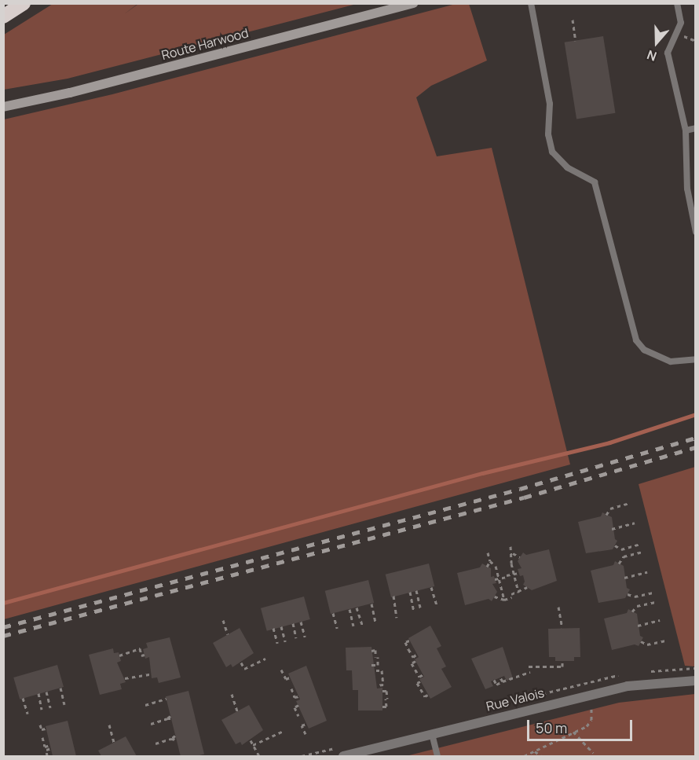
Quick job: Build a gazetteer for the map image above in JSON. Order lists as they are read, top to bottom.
{
  "streets": {
    "main road": ["Route Harwood"],
    "street": ["Rue Valois"]
  },
  "scale_bar": "50 m",
  "north": "bottom"
}
